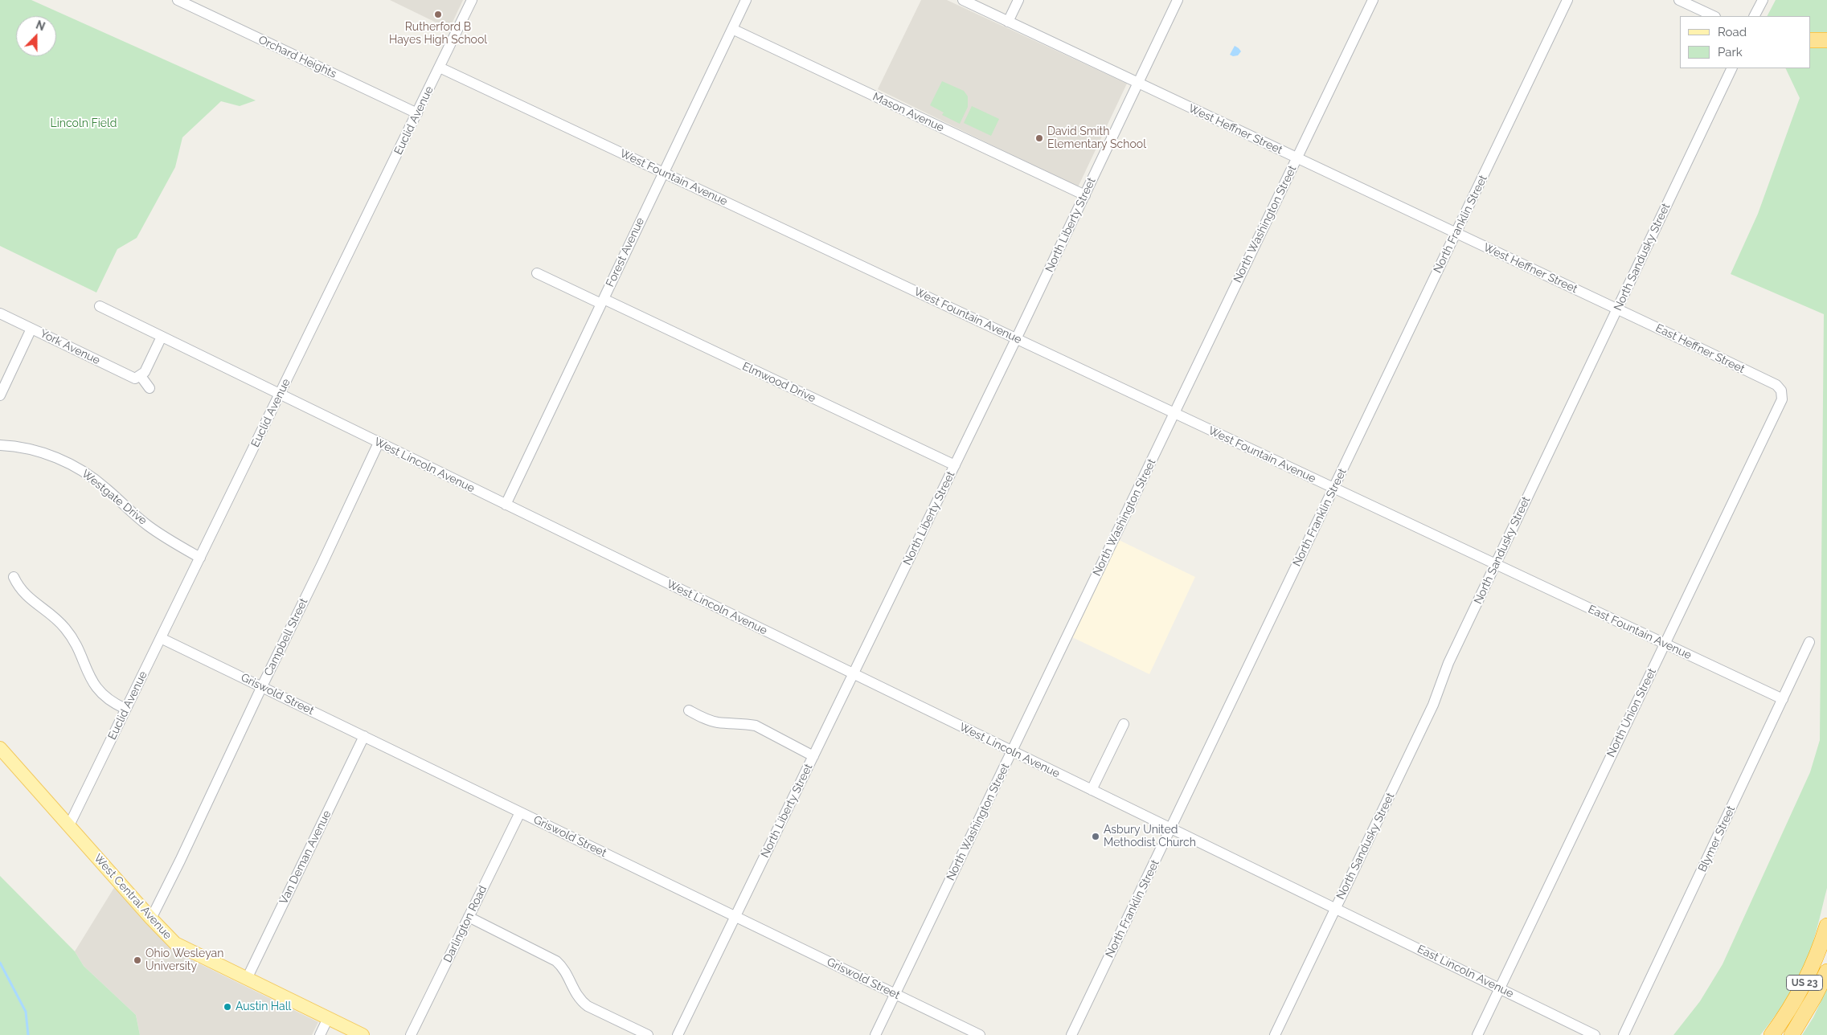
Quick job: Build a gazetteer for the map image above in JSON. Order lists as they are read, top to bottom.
{
  "streets": {
    "highway": ["US 23"],
    "main road": ["West Central Avenue"],
    "street": [
      "Orchard Heights",
      "Mason Avenue",
      "Euclid Avenue",
      "West Heffner Street",
      "West Fountain Avenue",
      "North Washington Street",
      "North Franklin Street",
      "North Liberty Street",
      "Forest Avenue",
      "North Sandusky Street",
      "York Avenue",
      "East Heffner Street",
      "Elmwood Drive",
      "West Lincoln Avenue",
      "Westgate Drive",
      "East Fountain Avenue",
      "Campbell Street",
      "Griswold Street",
      "North Union Street",
      "Blymer Street",
      "Van Deman Avenue",
      "Darlington Road",
      "East Lincoln Avenue"
    ]
  },
  "crossings": [
    ["Orchard Heights", "Euclid Avenue"],
    ["Mason Avenue", "North Liberty Street"],
    ["Mason Avenue", "Forest Avenue"],
    ["Euclid Avenue", "West Fountain Avenue"],
    ["Euclid Avenue", "West Lincoln Avenue"],
    ["Euclid Avenue", "Westgate Drive"],
    ["Euclid Avenue", "Griswold Street"],
    ["Euclid Avenue", "West Central Avenue"],
    ["West Heffner Street", "North Washington Street"],
    ["West Heffner Street", "North Franklin Street"],
    ["West Heffner Street", "North Liberty Street"],
    ["West Heffner Street", "North Sandusky Street"],
    ["West Heffner Street", "East Heffner Street"],
    ["West Fountain Avenue", "North Washington Street"],
    ["West Fountain Avenue", "North Franklin Street"],
    ["West Fountain Avenue", "North Liberty Street"],
    ["West Fountain Avenue", "Forest Avenue"],
    ["West Fountain Avenue", "North Sandusky Street"],
    ["West Fountain Avenue", "East Fountain Avenue"],
    ["North Washington Street", "West Lincoln Avenue"],
    ["North Washington Street", "Griswold Street"],
    ["North Franklin Street", "West Lincoln Avenue"],
    ["North Liberty Street", "Elmwood Drive"],
    ["North Liberty Street", "West Lincoln Avenue"],
    ["North Liberty Street", "Griswold Street"],
    ["Forest Avenue", "Elmwood Drive"],
    ["Forest Avenue", "West Lincoln Avenue"],
    ["North Sandusky Street", "East Heffner Street"],
    ["North Sandusky Street", "West Lincoln Avenue"],
    ["North Sandusky Street", "East Fountain Avenue"],
    ["North Sandusky Street", "East Lincoln Avenue"],
    ["East Heffner Street", "North Union Street"],
    ["West Lincoln Avenue", "Campbell Street"],
    ["West Lincoln Avenue", "East Lincoln Avenue"],
    ["East Fountain Avenue", "North Union Street"],
    ["East Fountain Avenue", "Blymer Street"],
    ["Campbell Street", "Griswold Street"],
    ["Campbell Street", "West Central Avenue"],
    ["Griswold Street", "Van Deman Avenue"],
    ["Griswold Street", "Darlington Road"],
    ["North Union Street", "East Lincoln Avenue"],
    ["Van Deman Avenue", "West Central Avenue"]
  ],
  "parks": ["Lincoln Field"],
  "places": [
    "Rutherford B Hayes High School",
    "David Smith Elementary School",
    "Asbury United Methodist Church",
    "Ohio Wesleyan University",
    "Austin Hall"
  ],
  "legend": ["Road", "Park"],
  "north": "top"
}
